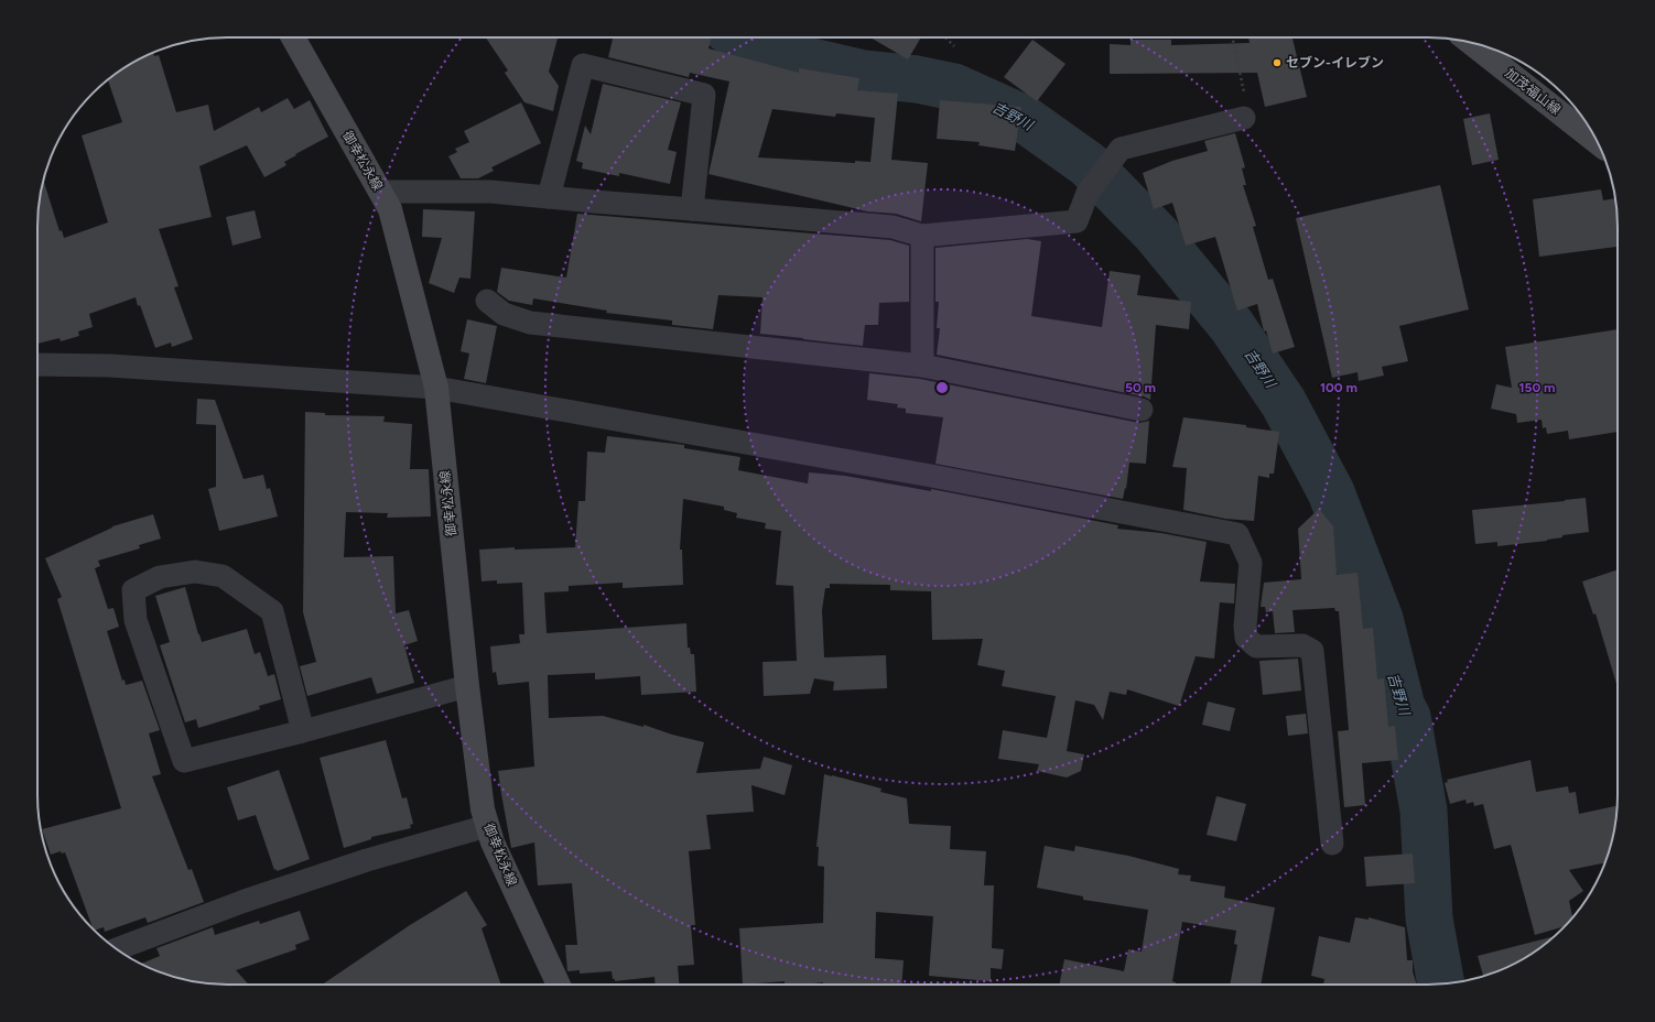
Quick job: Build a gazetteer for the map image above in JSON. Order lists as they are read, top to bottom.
{
  "streets": {
    "main road": ["加茂福山線", "御幸松永線"]
  },
  "water": ["吉野川"],
  "places": ["セブン-イレブン"],
  "rings": ["50 m", "100 m", "150 m"]
}
